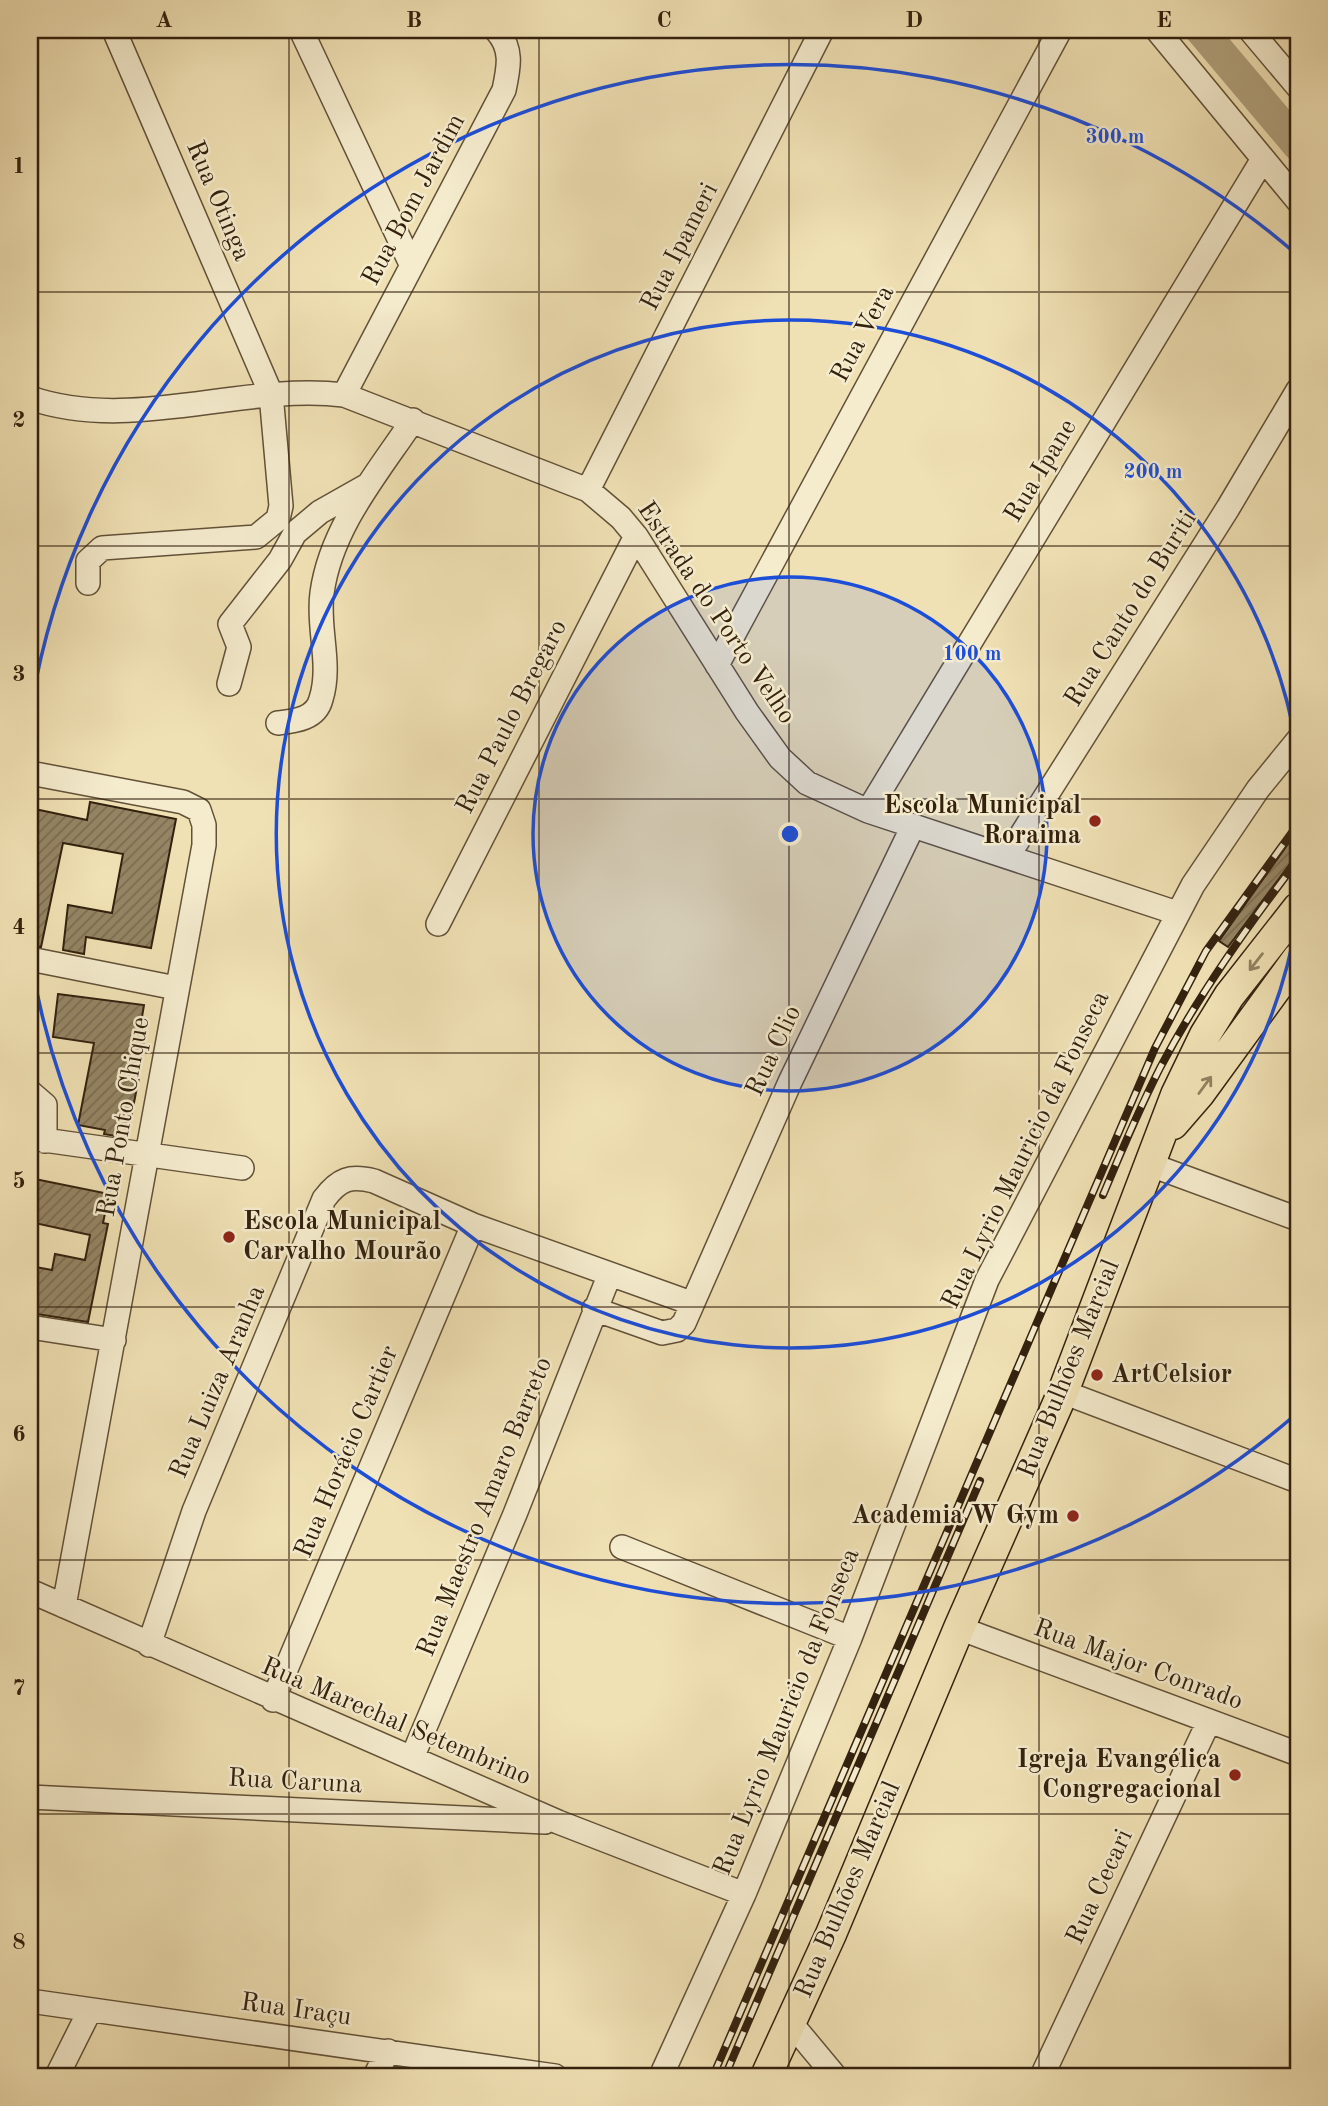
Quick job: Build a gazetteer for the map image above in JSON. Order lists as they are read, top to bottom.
{
  "streets": {
    "main road": ["Rua Bulhões Marcial"],
    "street": [
      "Rua Bom Jardim",
      "Rua Otinga",
      "Rua Ipameri",
      "Rua Vera",
      "Rua Ipane",
      "Rua Canto do Buriti",
      "Estrada do Porto Velho",
      "Rua Paulo Bregaro",
      "Rua Clio",
      "Rua Ponto Chique",
      "Rua Lyrio Mauricio da Fonseca",
      "Rua Luiza Aranha",
      "Rua Horácio Cartier",
      "Rua Maestro Amaro Barreto",
      "Rua Major Conrado",
      "Rua Marechal Setembrino",
      "Rua Caruna",
      "Rua Cecari",
      "Rua Iraçu"
    ]
  },
  "crossings": [
    ["Rua Bom Jardim", "Estrada do Porto Velho"],
    ["Rua Otinga", "Estrada do Porto Velho"],
    ["Rua Ipameri", "Estrada do Porto Velho"],
    ["Rua Vera", "Estrada do Porto Velho"],
    ["Rua Ipane", "Estrada do Porto Velho"],
    ["Rua Canto do Buriti", "Estrada do Porto Velho"],
    ["Estrada do Porto Velho", "Rua Paulo Bregaro"],
    ["Estrada do Porto Velho", "Rua Clio"],
    ["Estrada do Porto Velho", "Rua Lyrio Mauricio da Fonseca"],
    ["Rua Clio", "Rua Maestro Amaro Barreto"],
    ["Rua Ponto Chique", "Rua Marechal Setembrino"],
    ["Rua Lyrio Mauricio da Fonseca", "Rua Marechal Setembrino"],
    ["Rua Bulhões Marcial", "Rua Major Conrado"],
    ["Rua Luiza Aranha", "Rua Horácio Cartier"],
    ["Rua Luiza Aranha", "Rua Marechal Setembrino"],
    ["Rua Horácio Cartier", "Rua Marechal Setembrino"],
    ["Rua Maestro Amaro Barreto", "Rua Marechal Setembrino"],
    ["Rua Major Conrado", "Rua Cecari"],
    ["Rua Marechal Setembrino", "Rua Caruna"]
  ],
  "places": [
    "Escola Municipal Roraima",
    "Escola Municipal Carvalho Mourão",
    "ArtCelsior",
    "Academia W Gym",
    "Igreja Evangélica Congregacional"
  ],
  "grid": {
    "columns": [
      "A",
      "B",
      "C",
      "D",
      "E"
    ],
    "rows": [
      "1",
      "2",
      "3",
      "4",
      "5",
      "6",
      "7",
      "8"
    ]
  },
  "rings": ["300 m", "200 m", "100 m"]
}
